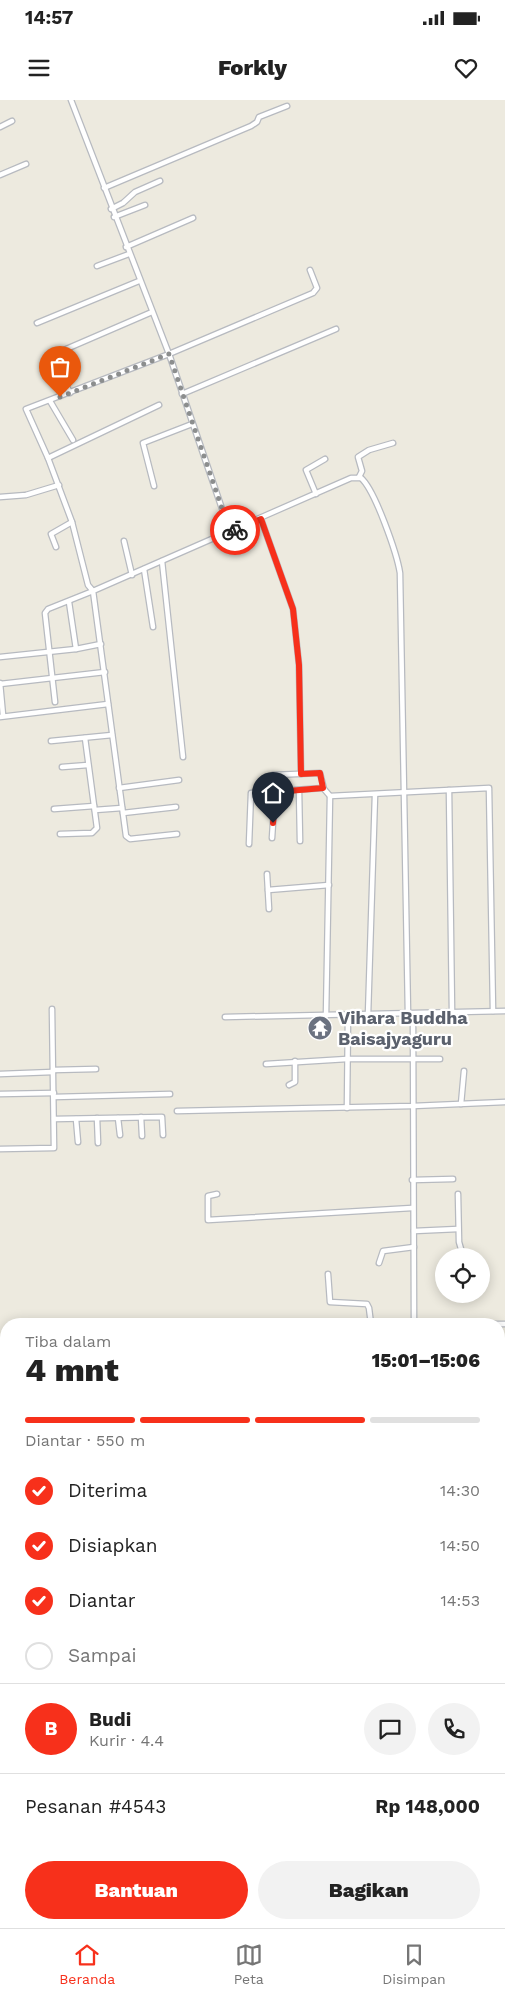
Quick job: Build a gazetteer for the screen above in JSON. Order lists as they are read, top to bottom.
{
  "places": {
    "temple": ["Vihara Buddha Baisajyaguru"]
  },
  "page": {
    "status": "14:57",
    "header": "Forkly",
    "heading": ["4 mnt", "Tiba dalam", "15:01–15:06"],
    "panel": [
      "Budi",
      "Kurir · 4.4",
      "Pesanan #4543",
      "Rp 148,000"
    ],
    "bar": "Diantar · 550 m",
    "list": [
      ["Diterima", "14:30"],
      ["Disiapkan", "14:50"],
      ["Diantar", "14:53"],
      "Sampai"
    ],
    "round": "B",
    "buttons": ["Bantuan", "Bagikan"],
    "tabs": ["Beranda", "Peta", "Disimpan"]
  }
}
